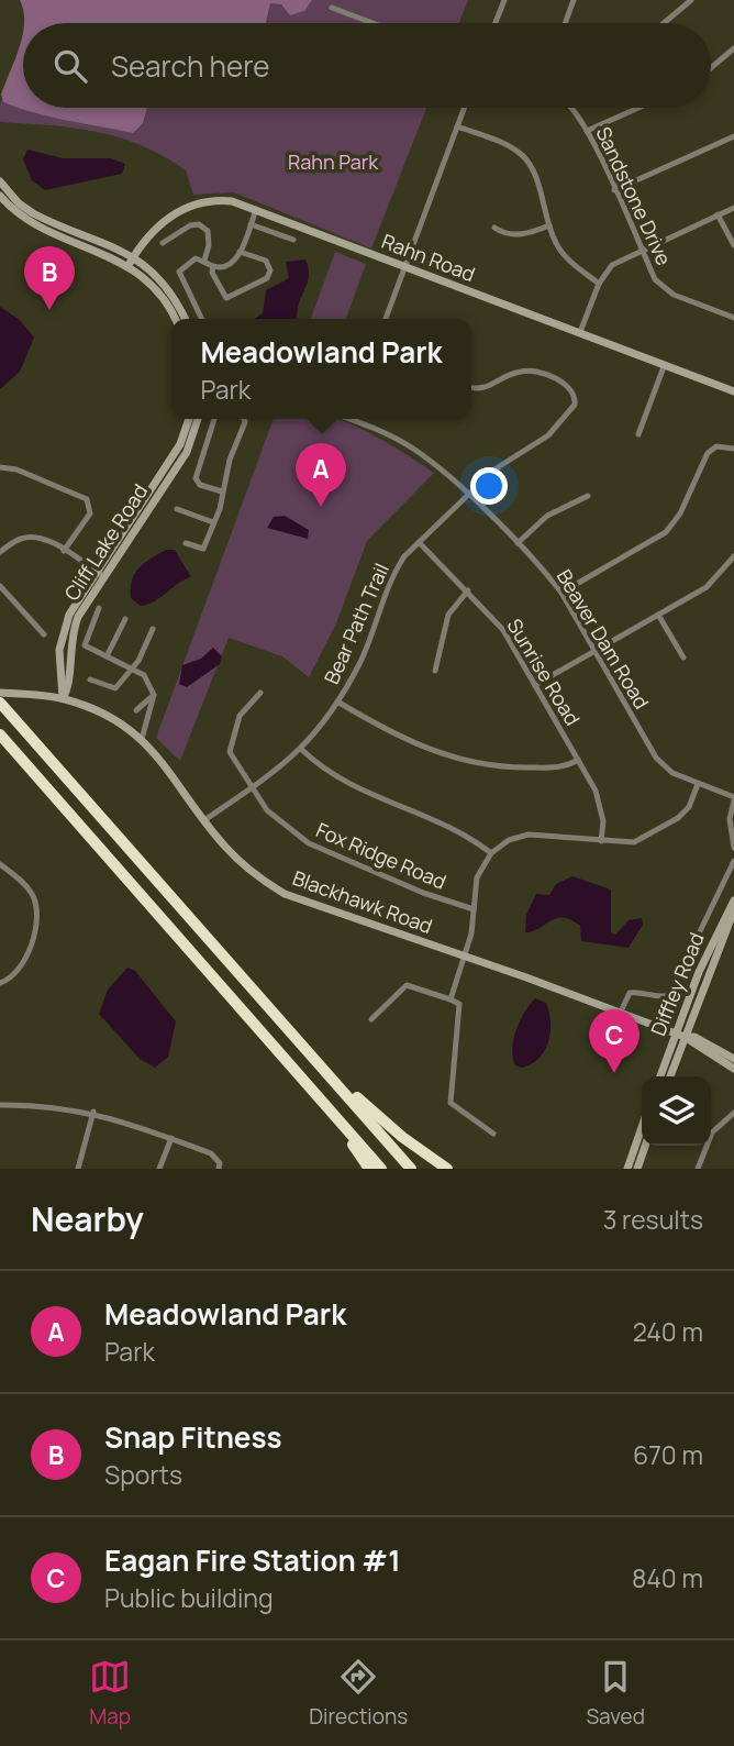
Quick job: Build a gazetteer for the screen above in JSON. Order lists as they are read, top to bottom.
{
  "streets": {
    "street": [
      "Sandstone Drive",
      "Rahn Road",
      "Cliff Lake Road",
      "Bear Path Trail",
      "Beaver Dam Road",
      "Sunrise Road",
      "Fox Ridge Road",
      "Blackhawk Road",
      "Diffley Road"
    ]
  },
  "crossings": [
    ["Cliff Lake Road", "Blackhawk Road"],
    ["Bear Path Trail", "Beaver Dam Road"],
    ["Bear Path Trail", "Sunrise Road"],
    ["Bear Path Trail", "Fox Ridge Road"],
    ["Bear Path Trail", "Blackhawk Road"],
    ["Blackhawk Road", "Diffley Road"]
  ],
  "parks": ["Rahn Park"],
  "page": {
    "search": "Search here",
    "pins": ["B", "A", "C"],
    "popup": ["Meadowland Park", "Park"],
    "heading": ["Nearby", "3 results"],
    "list": [
      {
        "mark": "A",
        "name": "Meadowland Park",
        "note": "Park",
        "value": "240 m"
      },
      {
        "mark": "B",
        "name": "Snap Fitness",
        "note": "Sports",
        "value": "670 m"
      },
      {
        "mark": "C",
        "name": "Eagan Fire Station #1",
        "note": "Public building",
        "value": "840 m"
      }
    ],
    "nav": ["Map", "Directions", "Saved"]
  }
}
